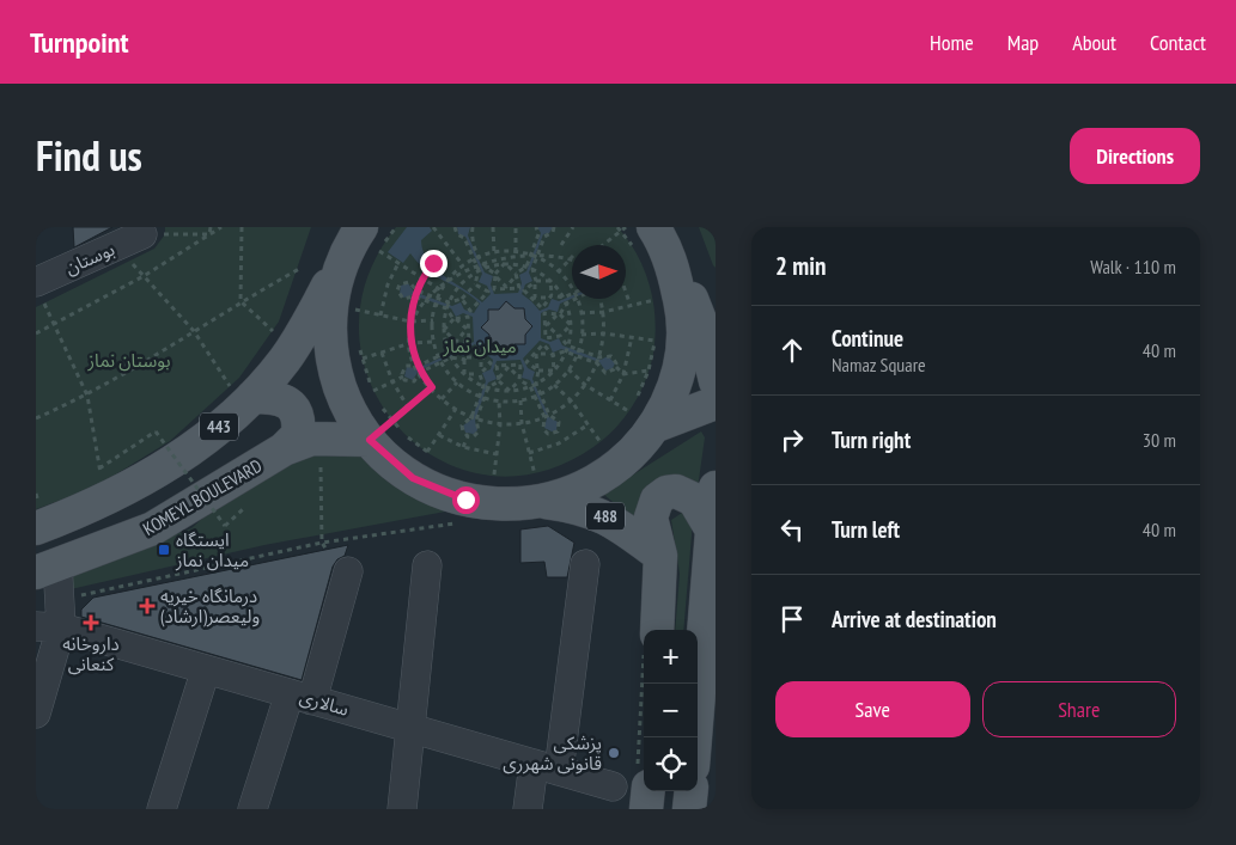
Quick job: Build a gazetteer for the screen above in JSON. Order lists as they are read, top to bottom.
{
  "streets": {
    "main road": ["443", "KOMEYL BOULEVARD", "488"],
    "street": ["بوستان", "سالاری"]
  },
  "parks": ["میدان نماز", "بوستان نماز"],
  "places": {
    "transit": ["ایستگاه میدان نماز"],
    "health": ["درمانگاه خیریه ولیعصر(ارشاد)", "داروخانه کنعانی"],
    "other": ["پزشکی قانونی شهرری"]
  },
  "north": "right",
  "page": {
    "header": "Turnpoint",
    "nav": [
      "Home",
      "Map",
      "About",
      "Contact"
    ],
    "title": "Find us",
    "buttons": [
      "Directions",
      ["Save", "Share"]
    ],
    "heading": ["2 min", "Walk · 110 m"],
    "list": [
      ["Continue", "Namaz Square", "40 m"],
      ["Turn right", "30 m"],
      ["Turn left", "40 m"],
      "Arrive at destination"
    ],
    "map_buttons": ["+", "−"]
  }
}
